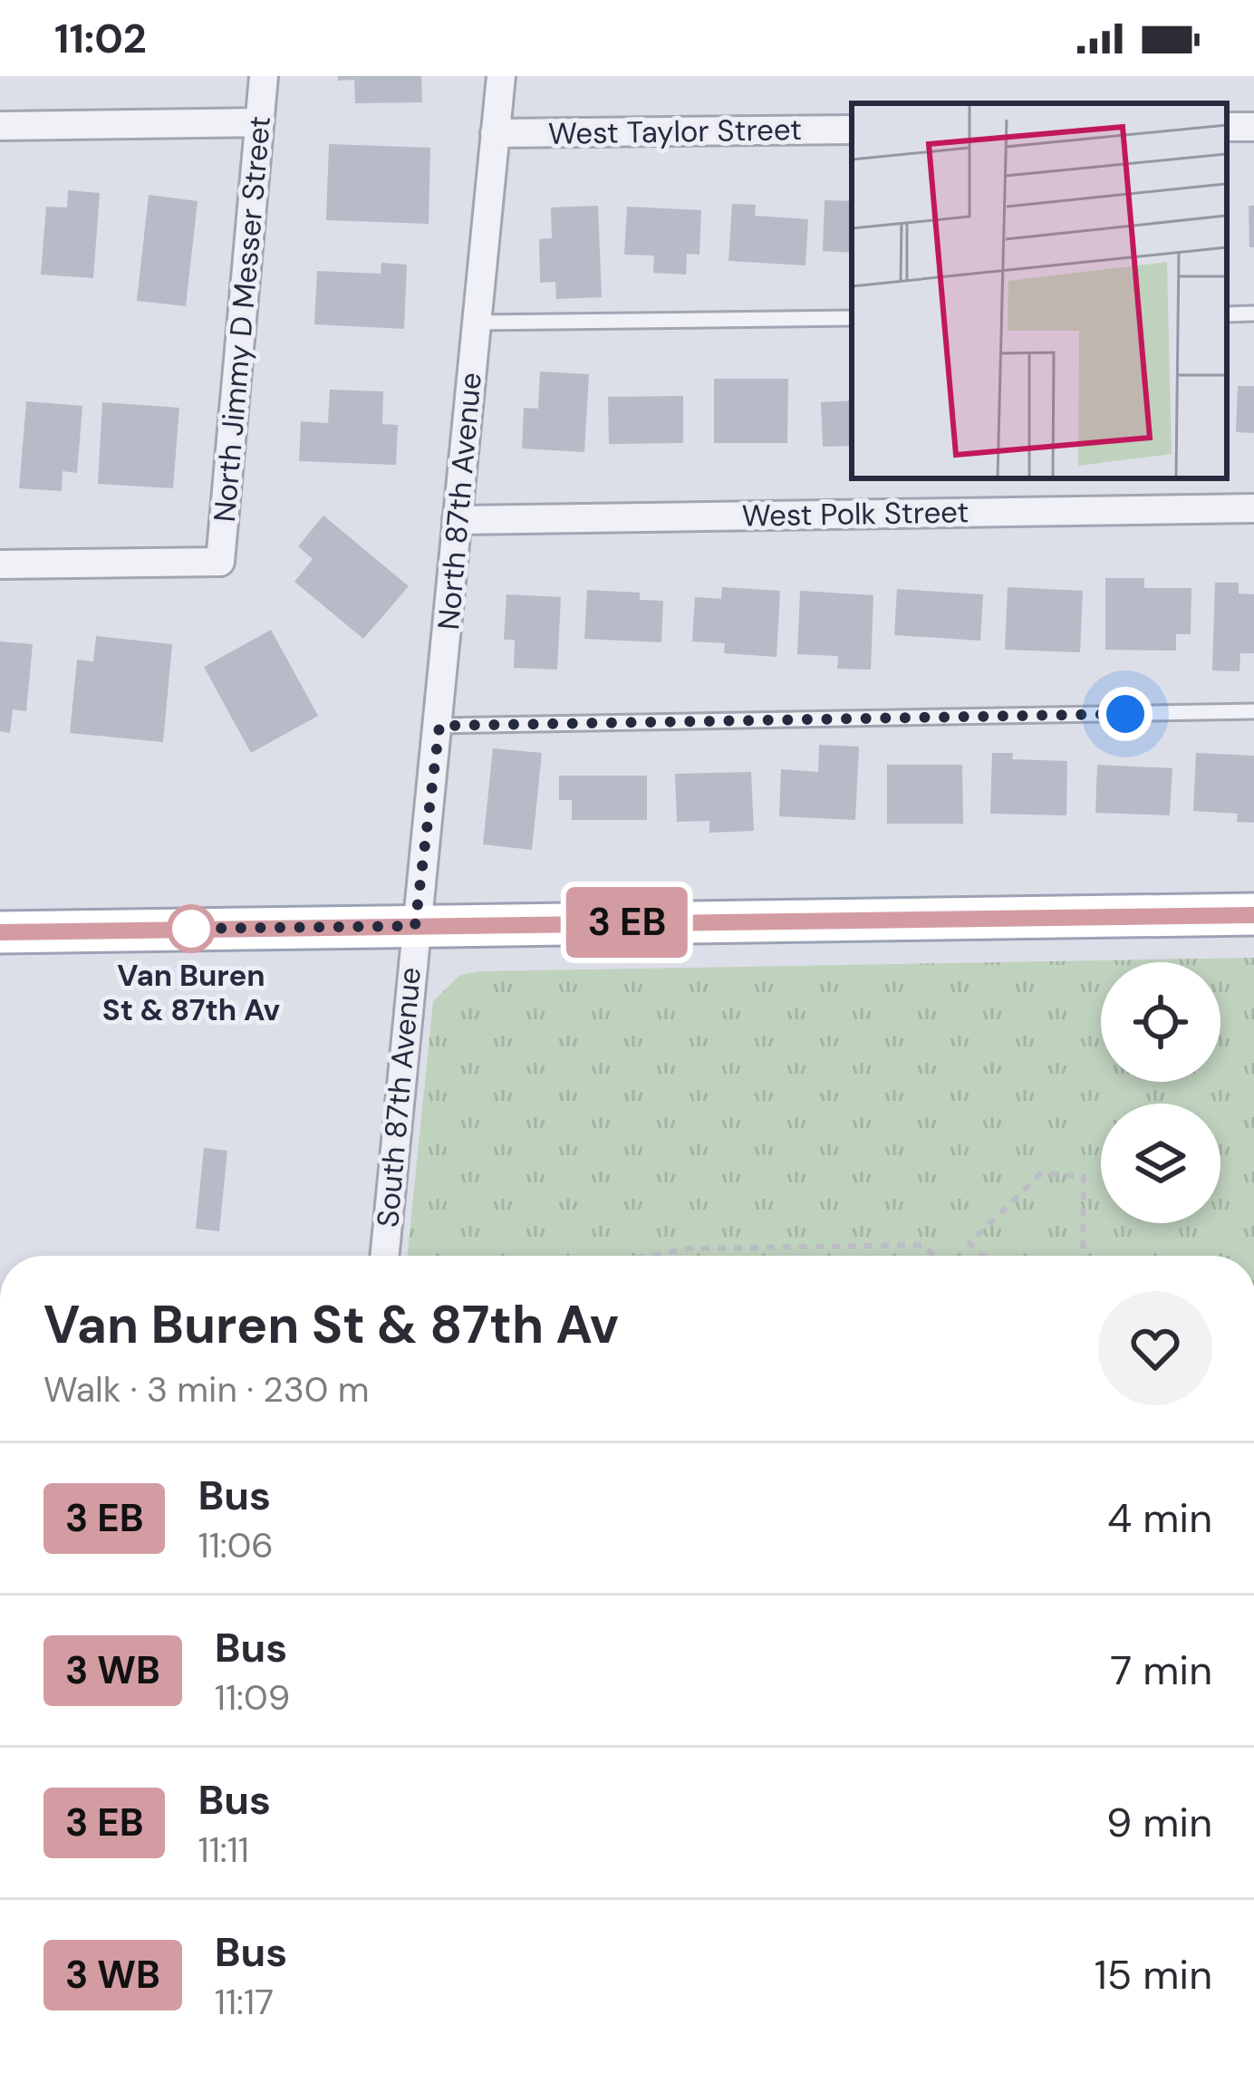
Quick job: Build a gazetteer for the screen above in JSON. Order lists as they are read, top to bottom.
{
  "streets": {
    "street": [
      "West Taylor Street",
      "North Jimmy D Messer Street",
      "North 87th Avenue",
      "West Polk Street",
      "South 87th Avenue"
    ]
  },
  "crossings": [
    ["West Taylor Street", "North 87th Avenue"],
    ["North 87th Avenue", "West Polk Street"],
    ["North 87th Avenue", "South 87th Avenue"]
  ],
  "places": ["Van Buren St & 87th Av"],
  "page": {
    "status": "11:02",
    "on_map": "3 EB",
    "heading": ["Van Buren St & 87th Av", "Walk · 3 min · 230 m"],
    "list": [
      {
        "mark": "3 EB",
        "name": "Bus",
        "note": "11:06",
        "value": "4 min"
      },
      {
        "mark": "3 WB",
        "name": "Bus",
        "note": "11:09",
        "value": "7 min"
      },
      {
        "mark": "3 EB",
        "name": "Bus",
        "note": "11:11",
        "value": "9 min"
      },
      {
        "mark": "3 WB",
        "name": "Bus",
        "note": "11:17",
        "value": "15 min"
      }
    ]
  }
}
